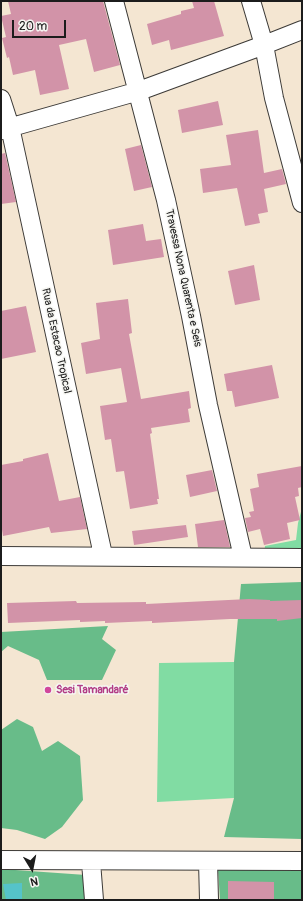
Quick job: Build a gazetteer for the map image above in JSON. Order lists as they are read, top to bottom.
{
  "streets": {
    "street": ["Travessa Nona Quarenta e Seis", "Rua da Estacao Tropical"]
  },
  "places": ["Sesi Tamandaré"],
  "scale_bar": "20 m",
  "north": "bottom"
}
